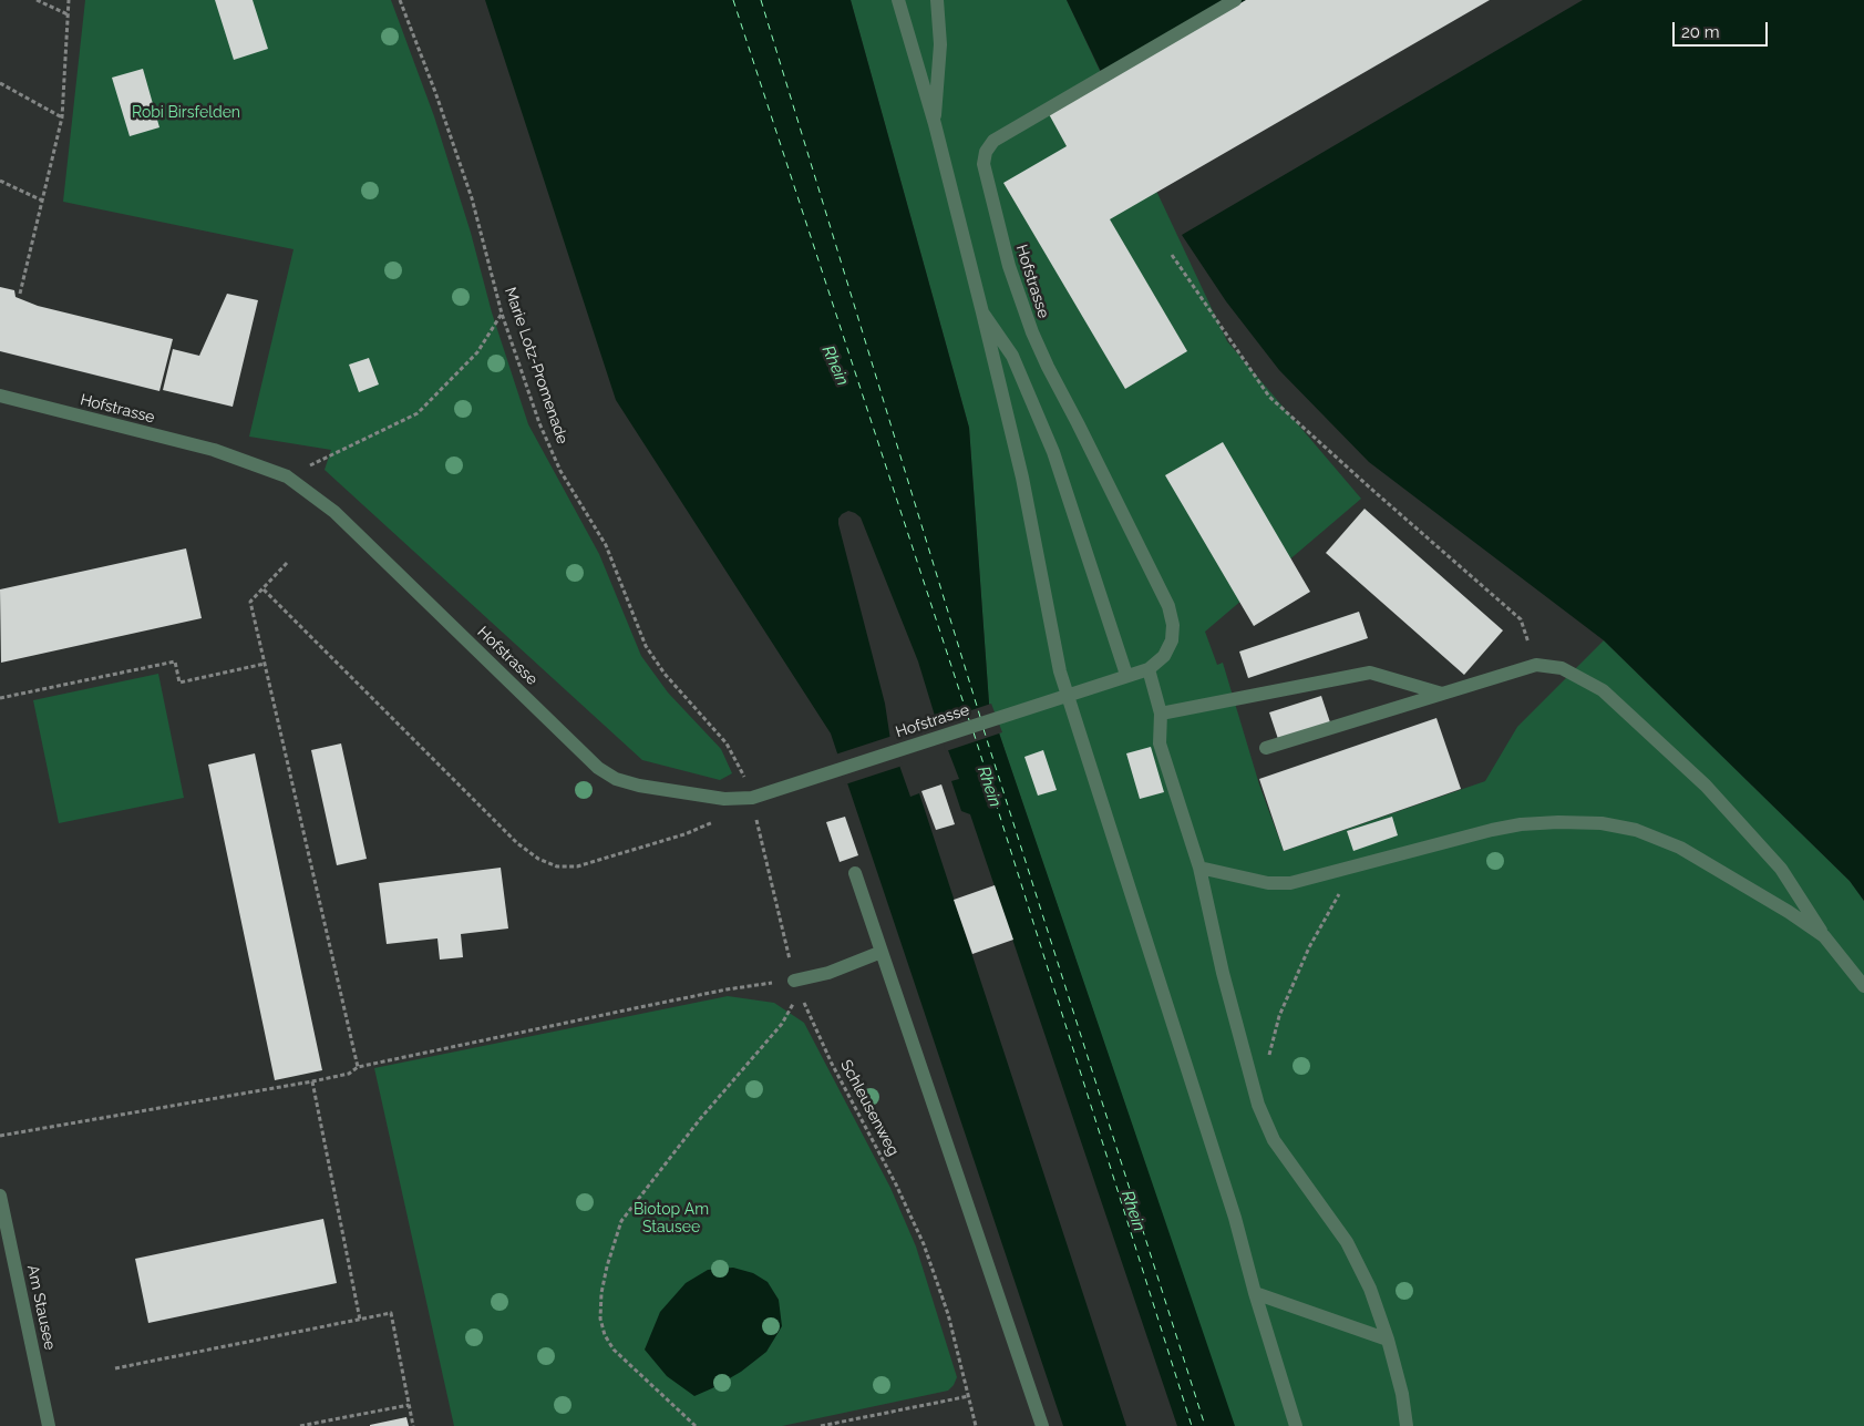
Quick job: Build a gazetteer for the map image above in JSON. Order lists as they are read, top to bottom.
{
  "streets": {
    "street": ["Hofstrasse", "Am Stausee"],
    "path": ["Marie Lotz-Promenade", "Schleusenweg"]
  },
  "crossings": [
    ["Hofstrasse", "Marie Lotz-Promenade"],
    ["Hofstrasse", "Schleusenweg"],
    ["Marie Lotz-Promenade", "Schleusenweg"]
  ],
  "water": ["Rhein"],
  "parks": ["Robi Birsfelden", "Biotop Am Stausee"],
  "scale_bar": "20 m"
}
